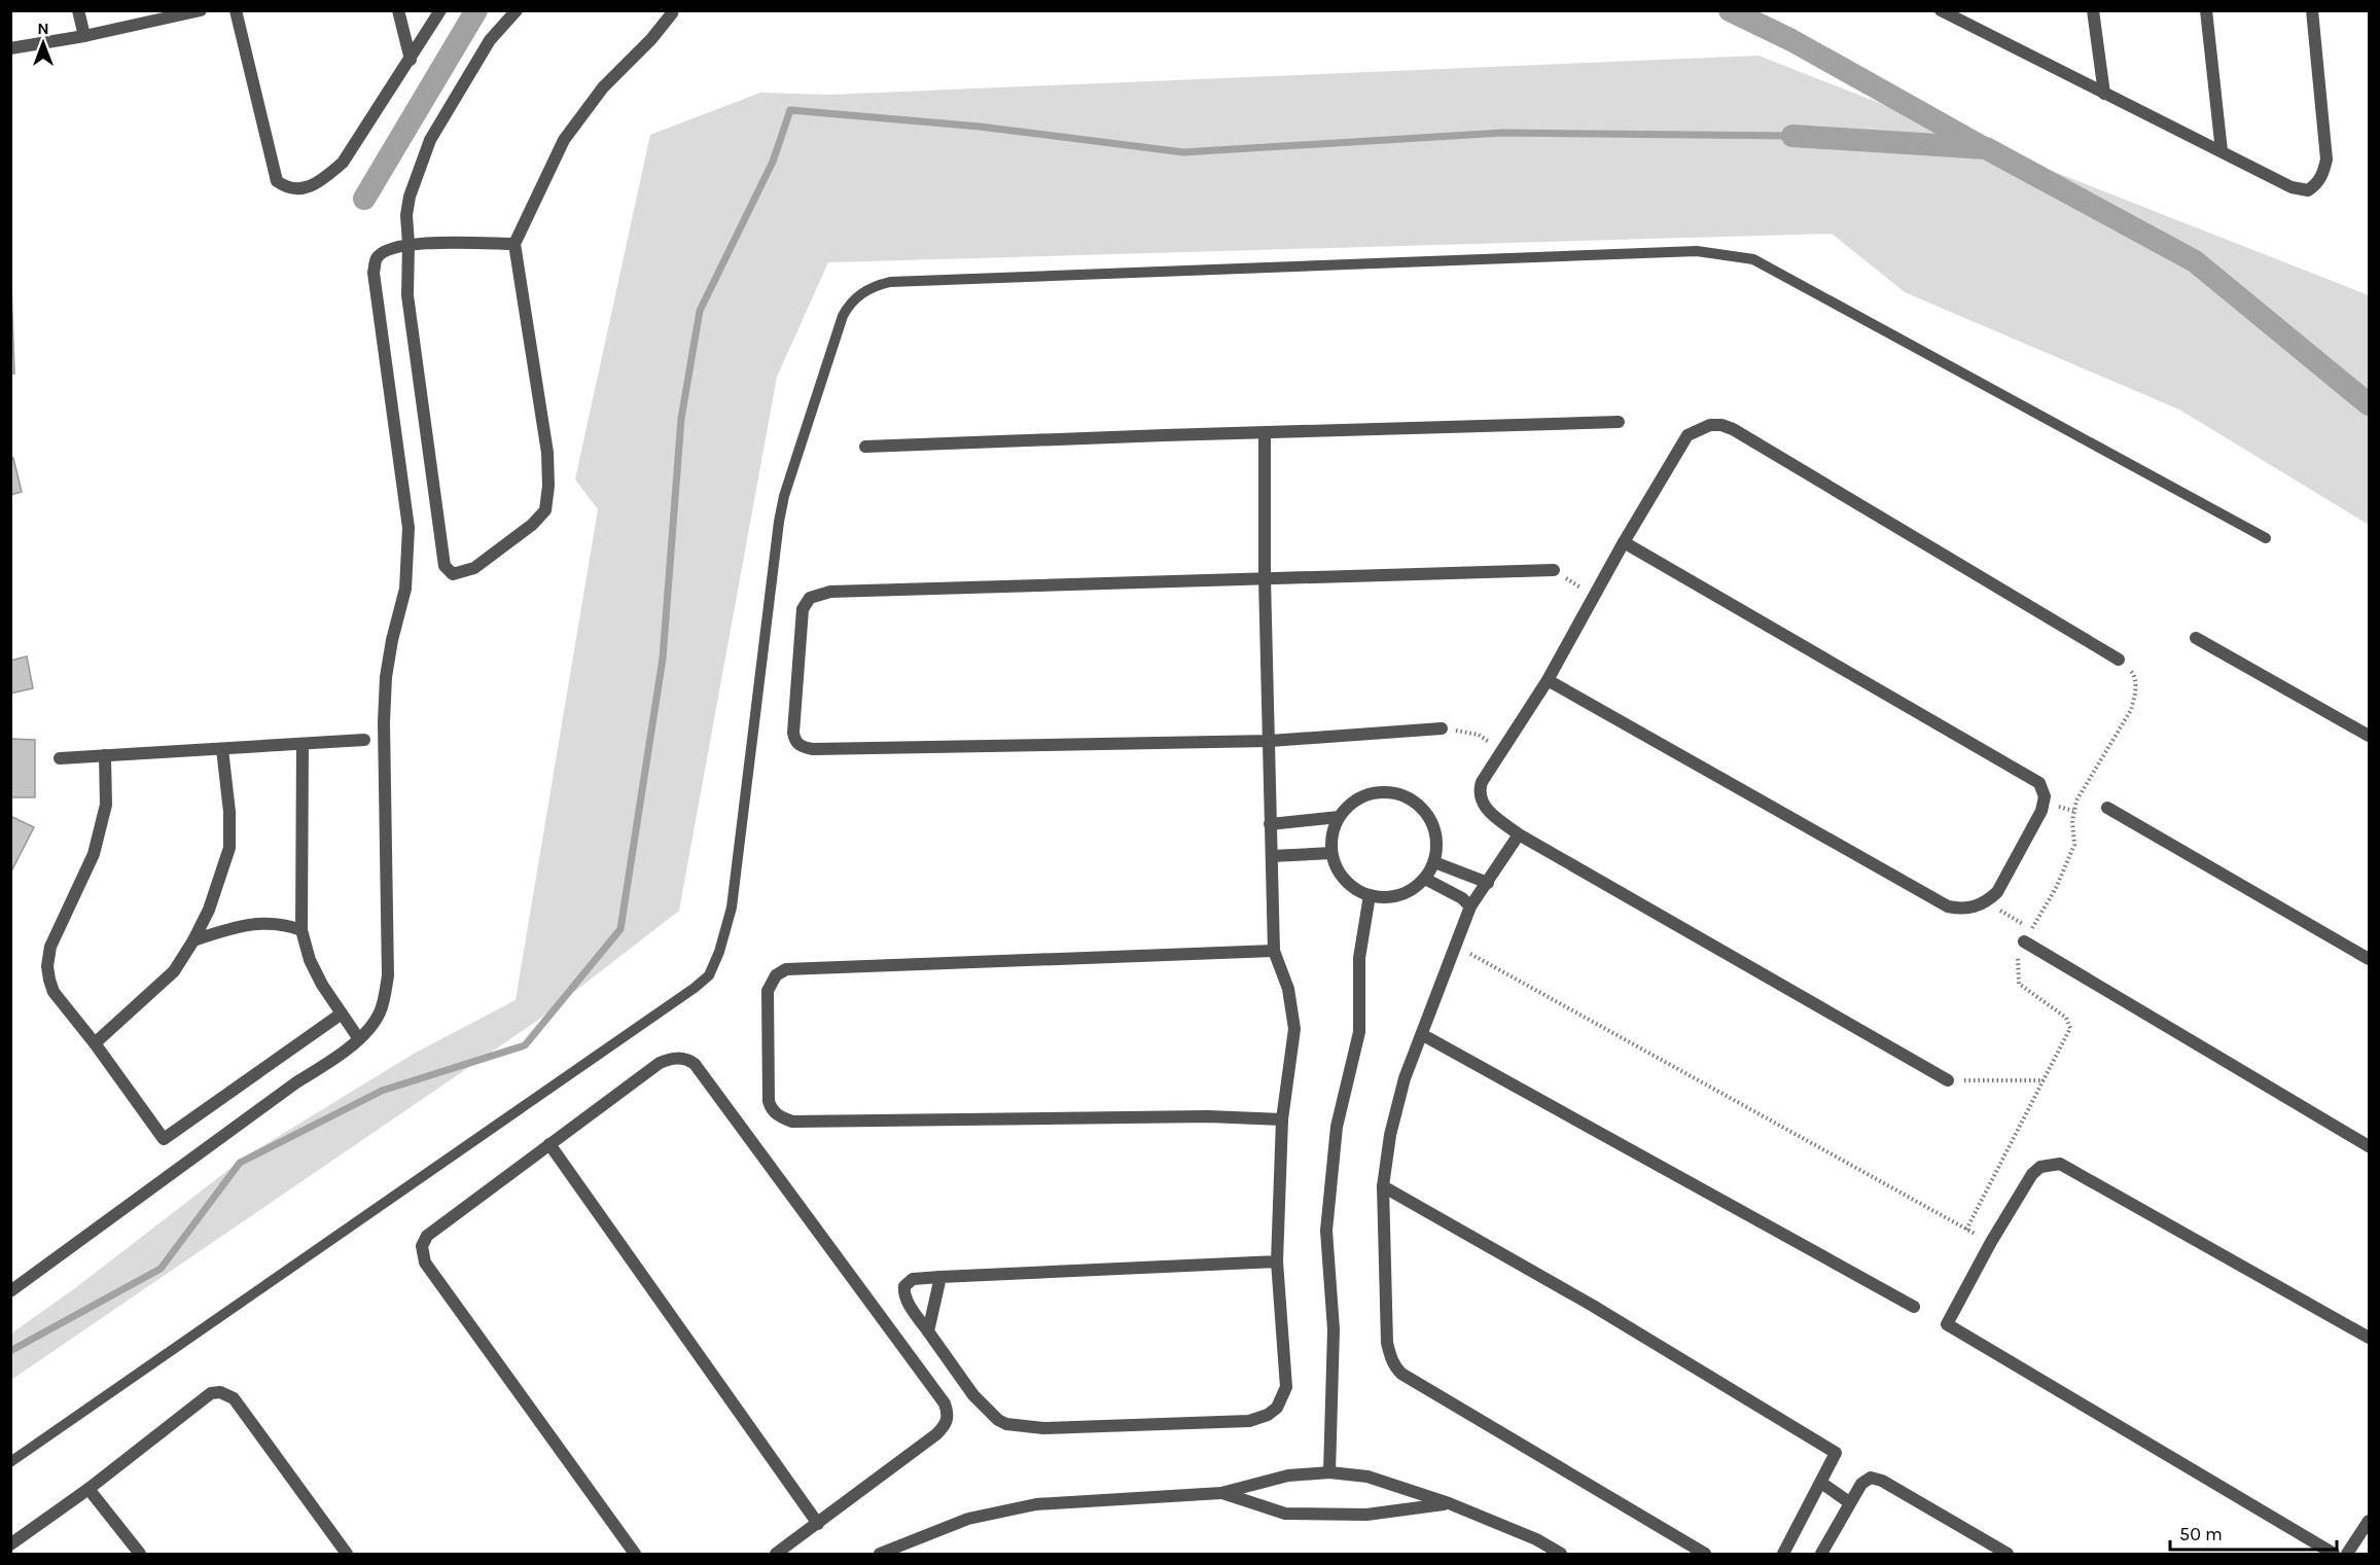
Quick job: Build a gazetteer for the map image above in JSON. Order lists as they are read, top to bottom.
{
  "scale_bar": "50 m",
  "north": "top"
}
